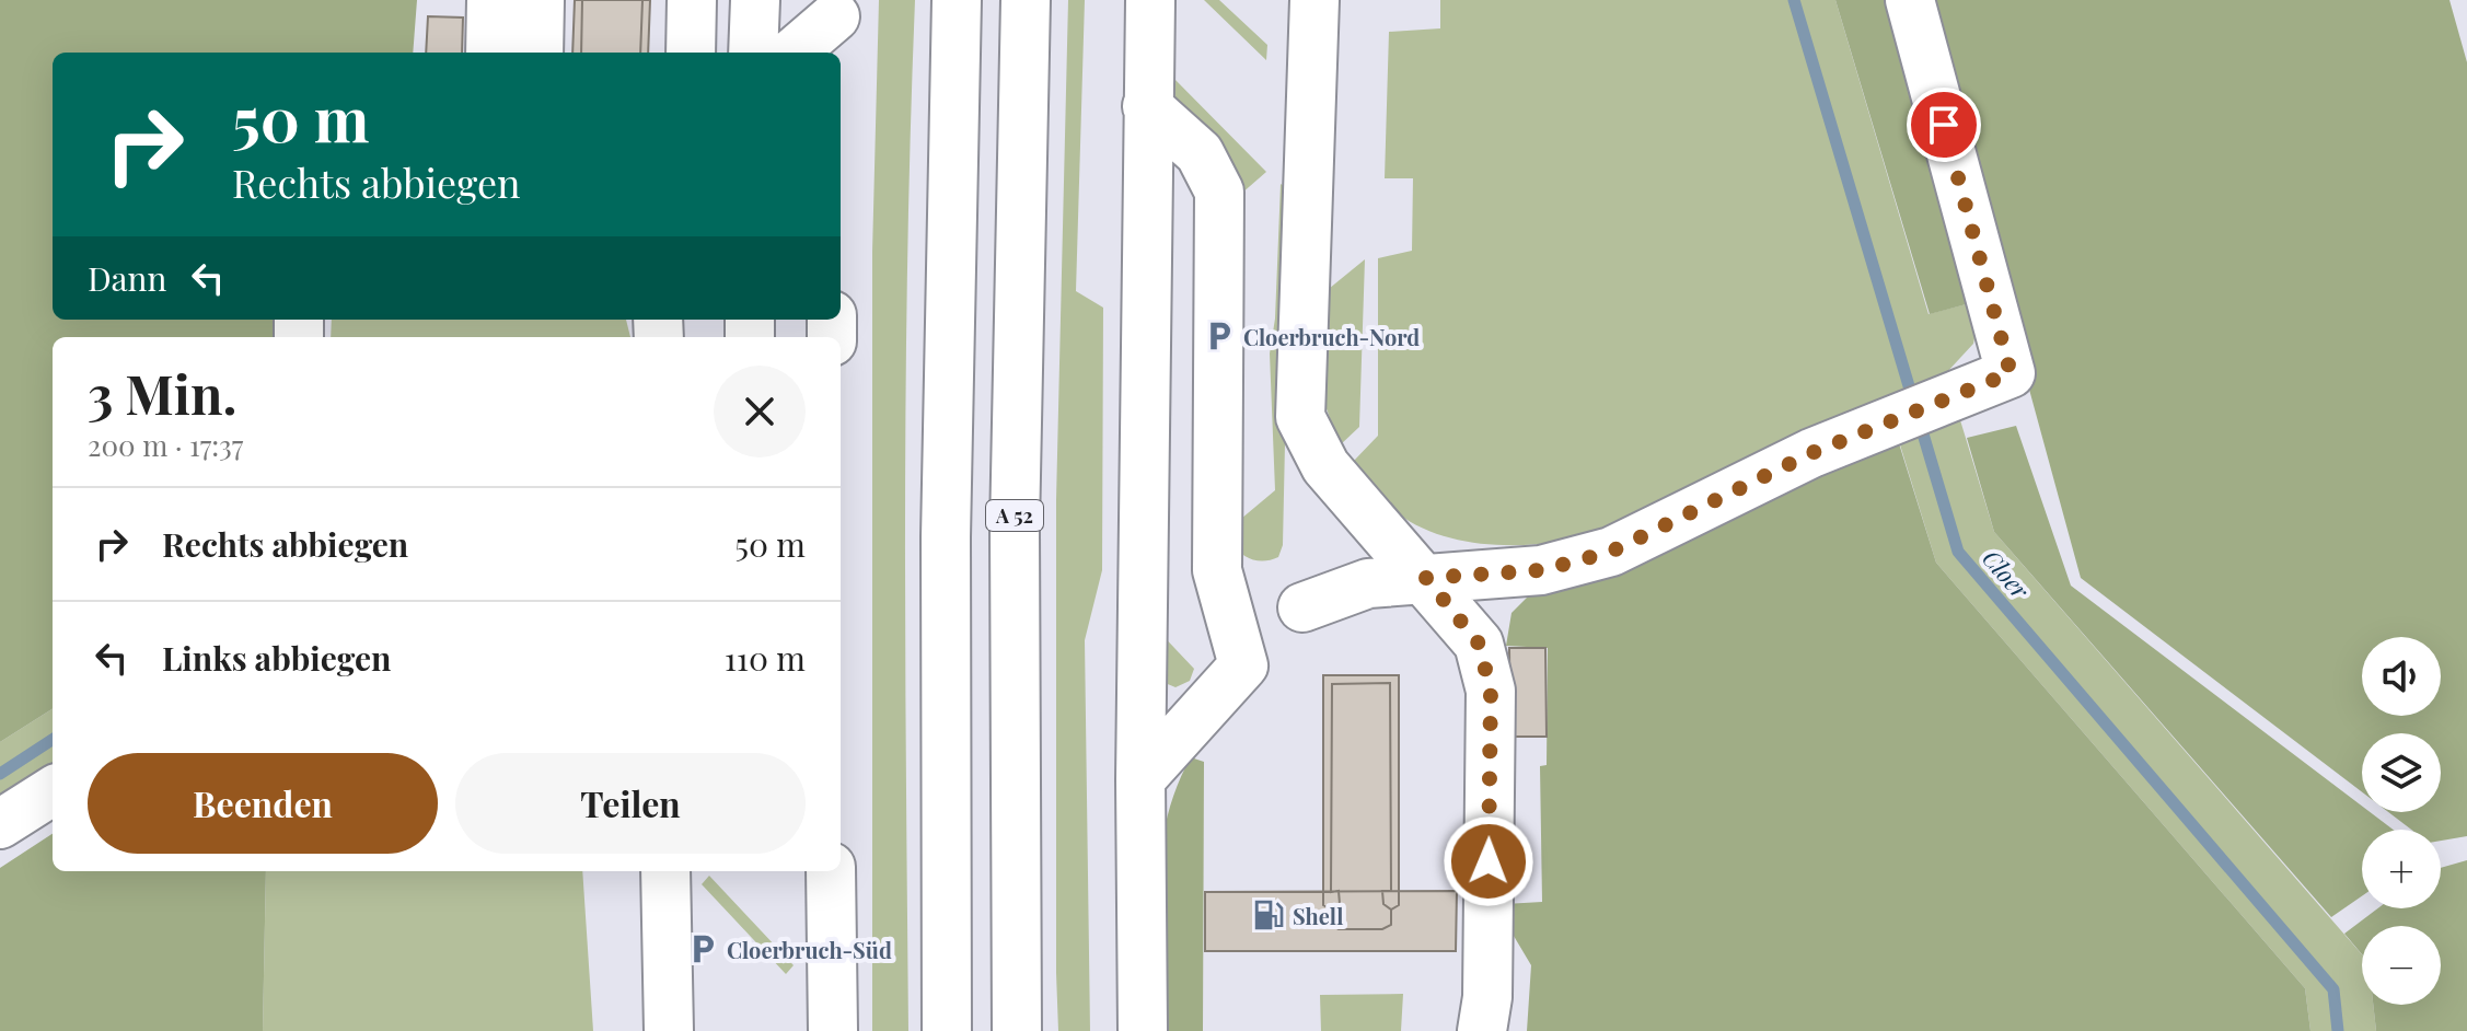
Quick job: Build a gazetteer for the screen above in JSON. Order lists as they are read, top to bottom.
{
  "streets": {
    "main road": ["A 52"]
  },
  "water": ["Cloer"],
  "places": {
    "parking": ["Cloerbruch-Nord", "Cloerbruch-Süd"],
    "fuel station": ["Shell"]
  },
  "page": {
    "turn": ["50 m", "Rechts abbiegen"],
    "then": "Dann",
    "heading": ["3 Min.", "200 m · 17:37"],
    "list": [
      {
        "name": "Rechts abbiegen",
        "value": "50 m"
      },
      {
        "name": "Links abbiegen",
        "value": "110 m"
      }
    ],
    "map_buttons": ["+", "−"],
    "buttons": ["Beenden", "Teilen"]
  }
}
